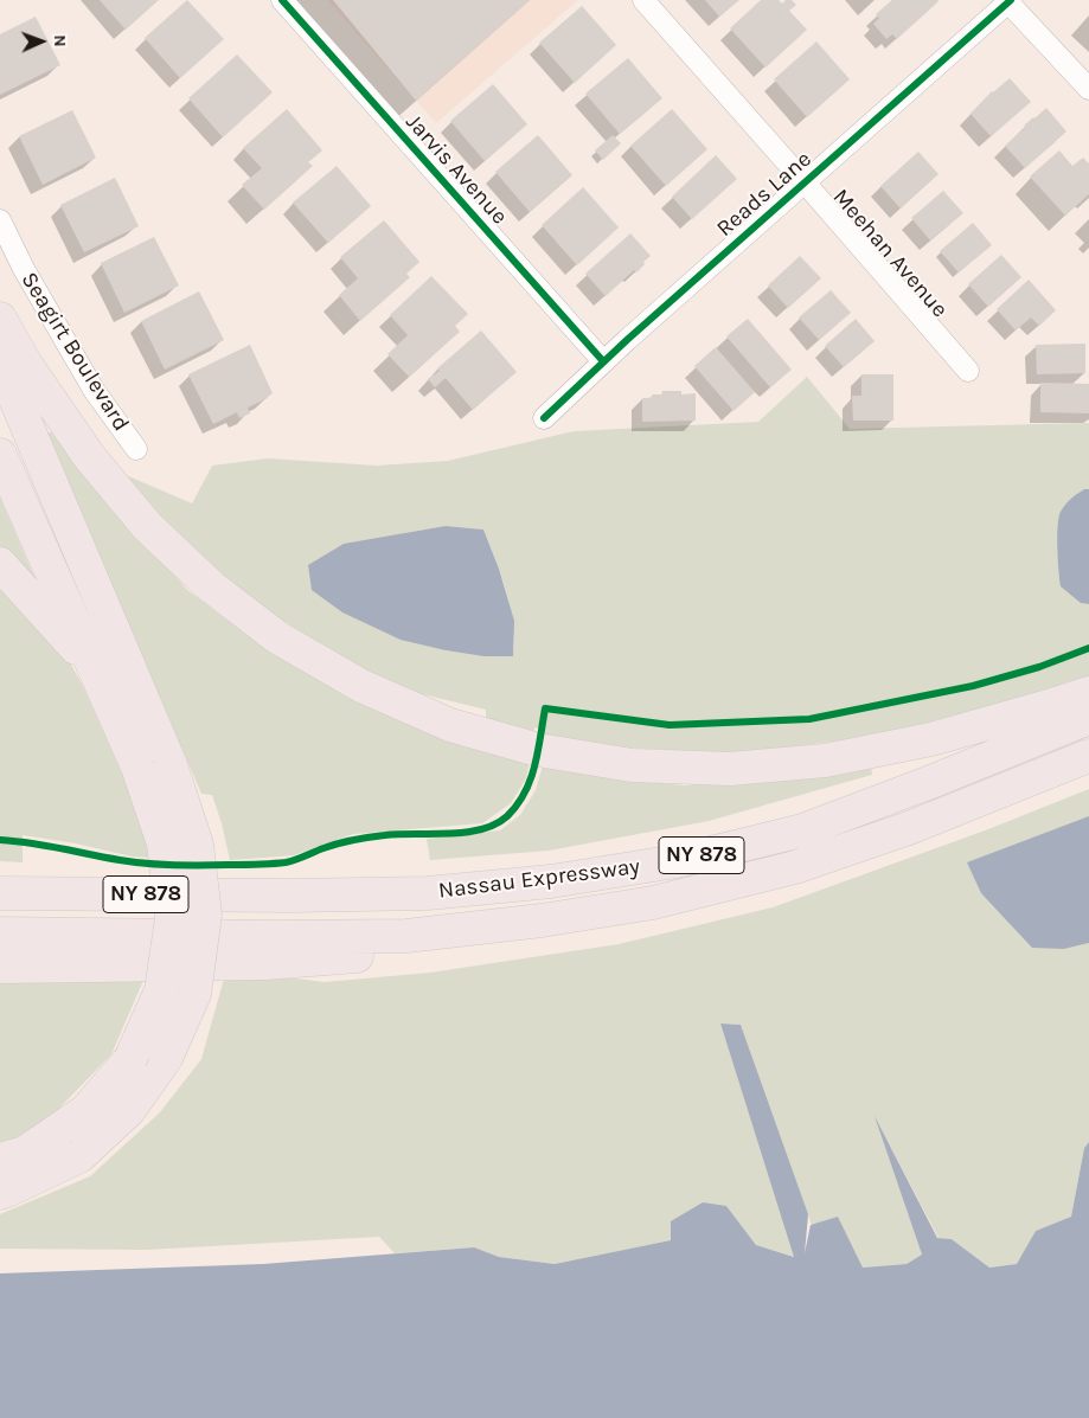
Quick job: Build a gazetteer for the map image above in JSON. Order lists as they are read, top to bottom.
{
  "streets": {
    "highway": ["NY 878", "Nassau Expressway"],
    "street": [
      "Jarvis Avenue",
      "Reads Lane",
      "Meehan Avenue",
      "Seagirt Boulevard"
    ]
  },
  "crossings": [
    ["Jarvis Avenue", "Reads Lane"],
    ["Reads Lane", "Meehan Avenue"]
  ],
  "north": "right"
}
